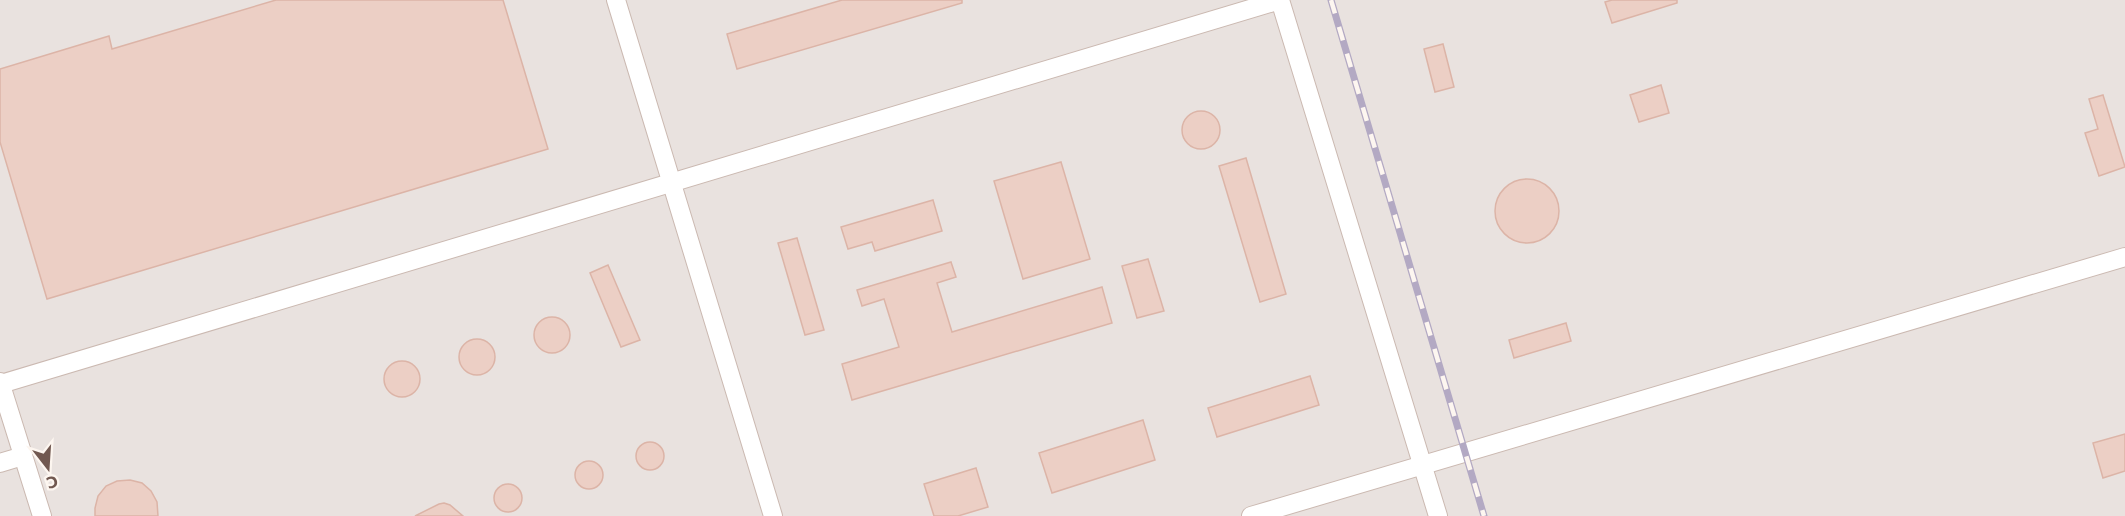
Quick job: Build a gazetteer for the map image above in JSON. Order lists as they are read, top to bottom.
{
  "north": "bottom"
}
